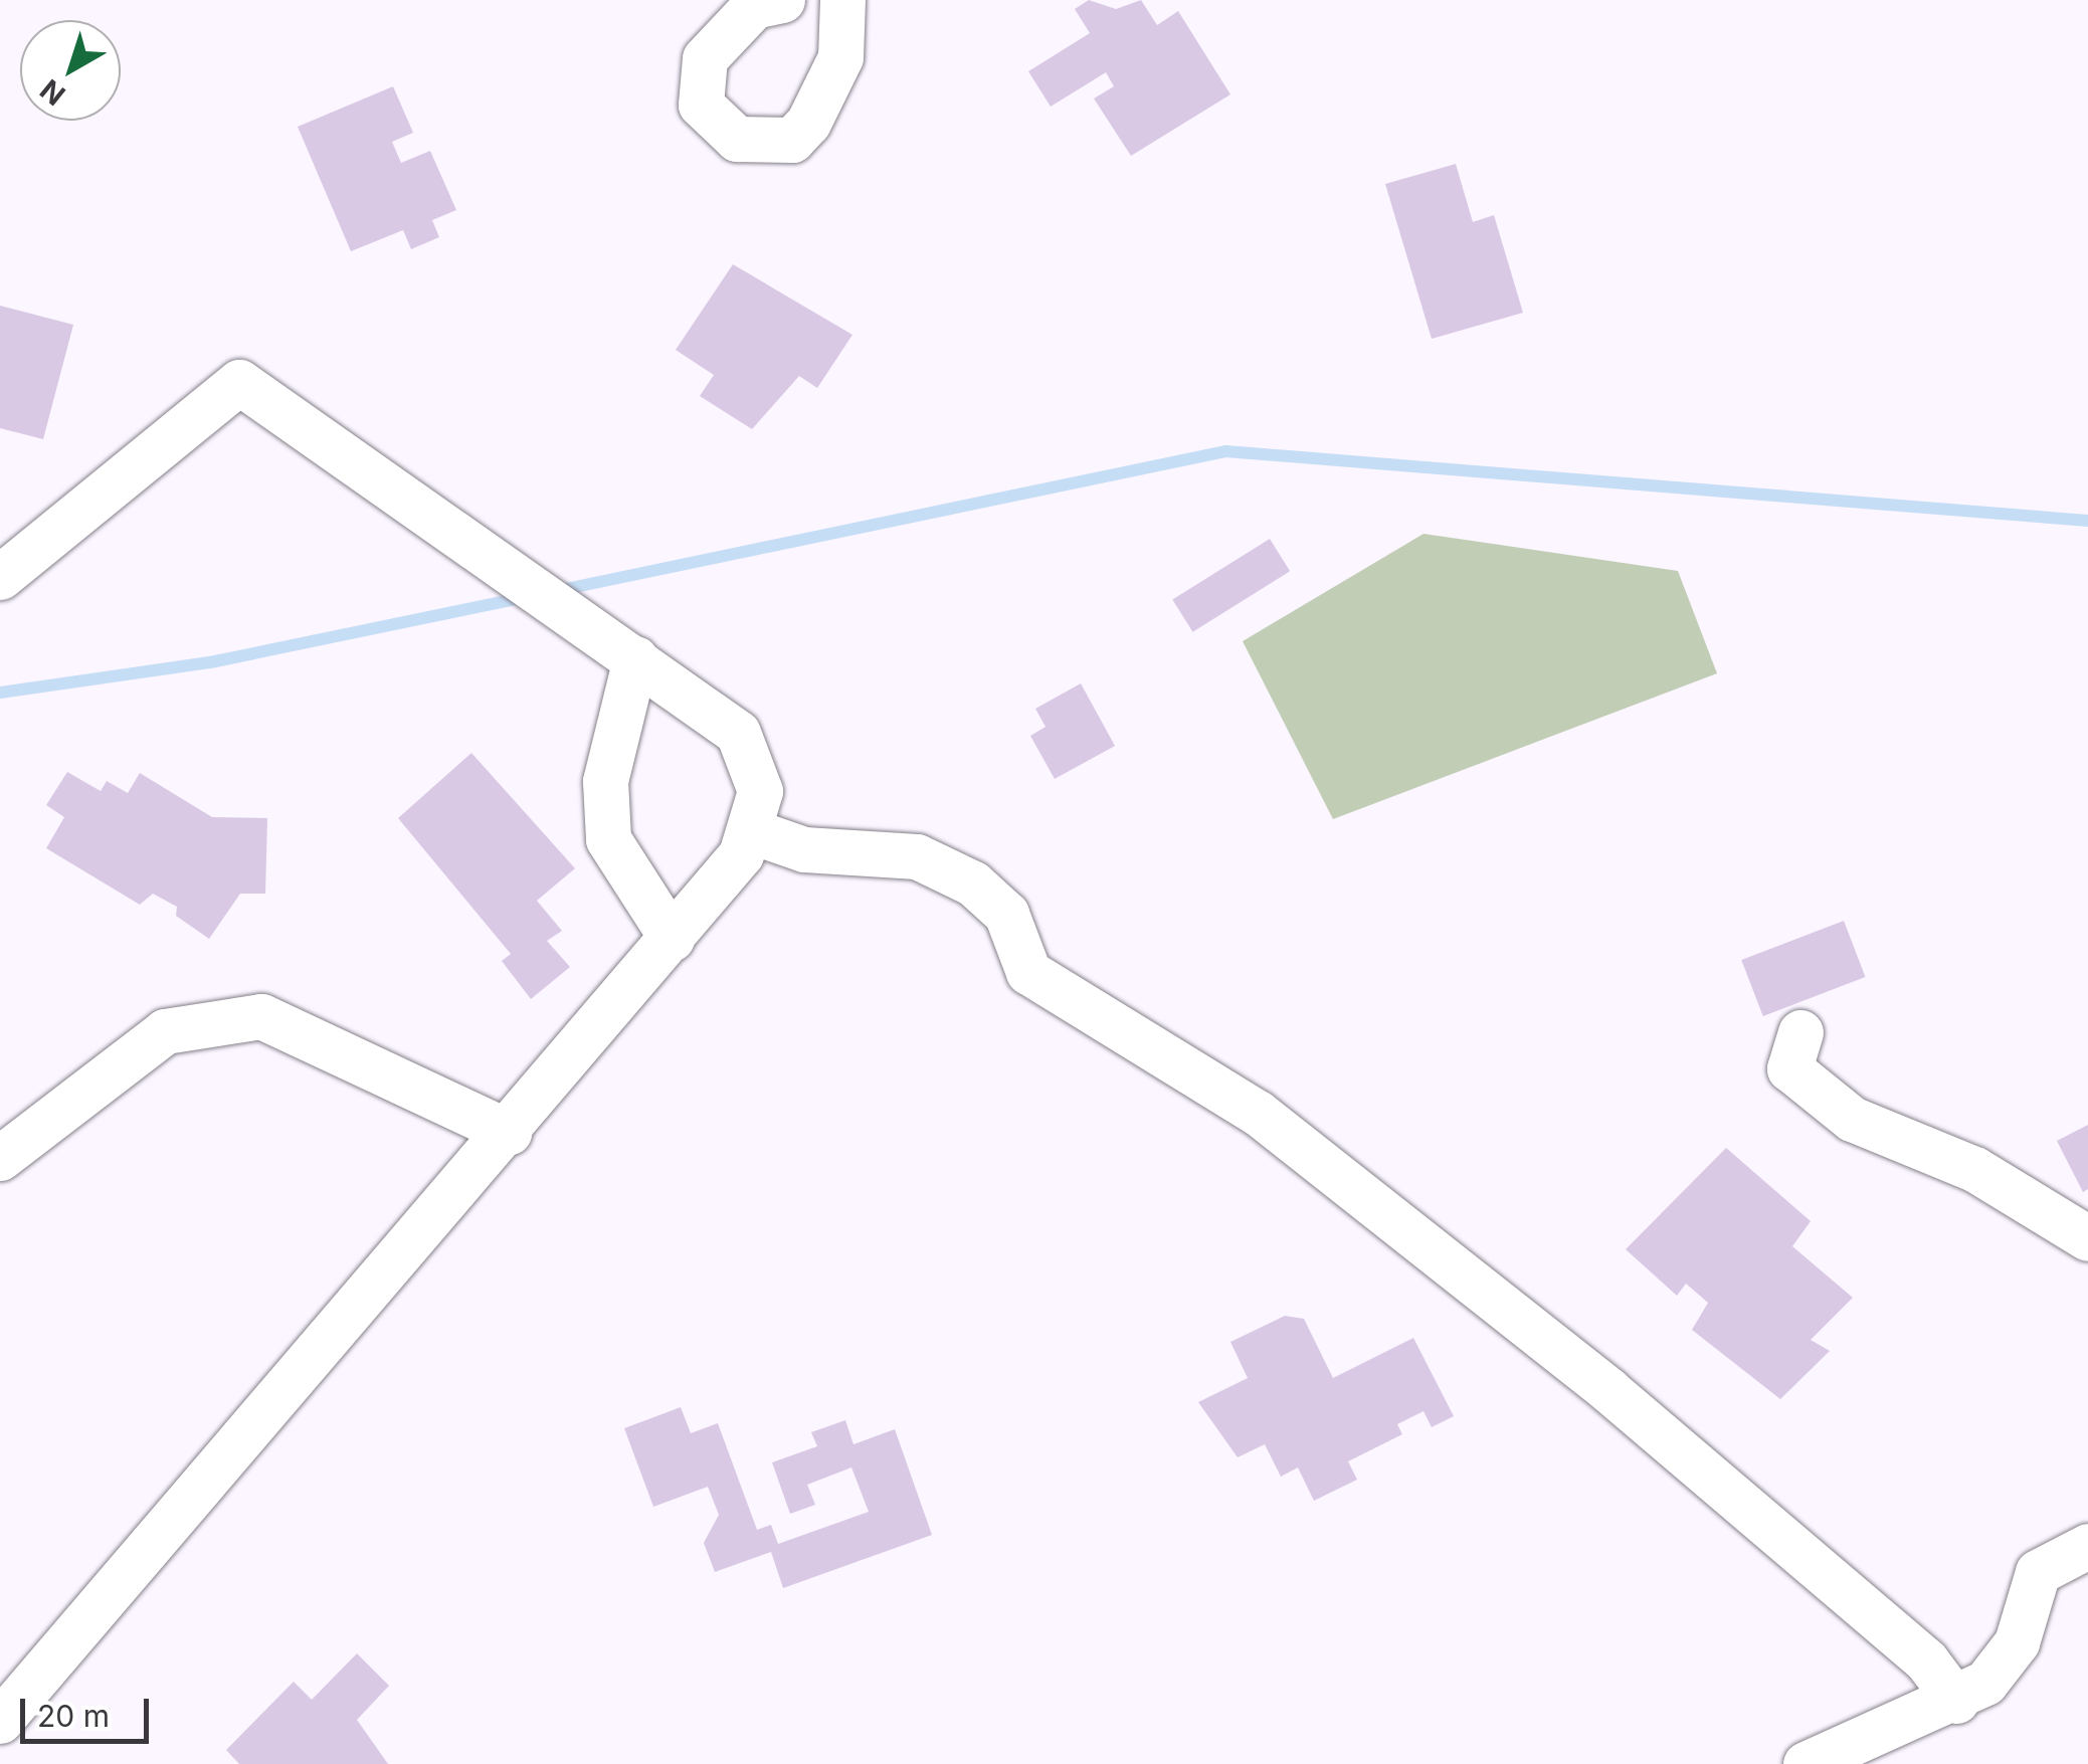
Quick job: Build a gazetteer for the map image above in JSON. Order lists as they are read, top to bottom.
{
  "scale_bar": "20 m",
  "north": "bottom left"
}
